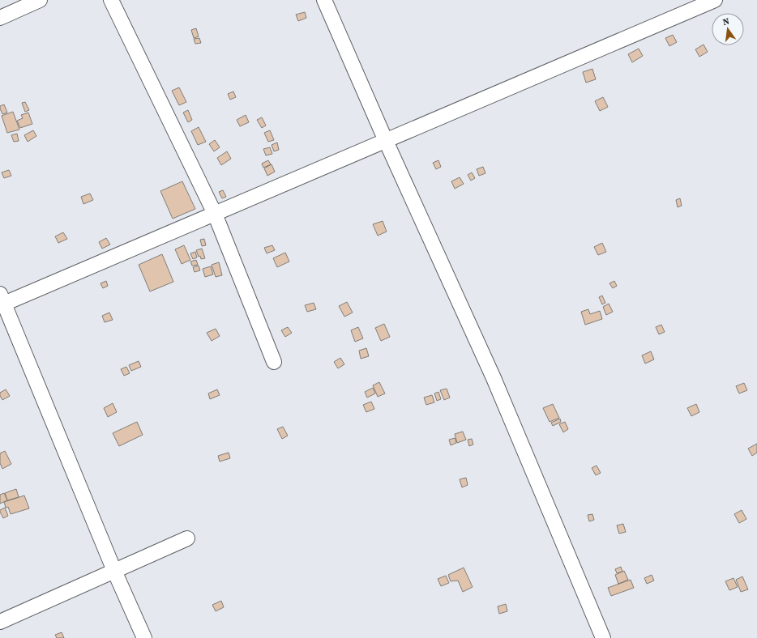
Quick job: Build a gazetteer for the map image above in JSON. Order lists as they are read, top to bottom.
{
  "north": "top"
}
